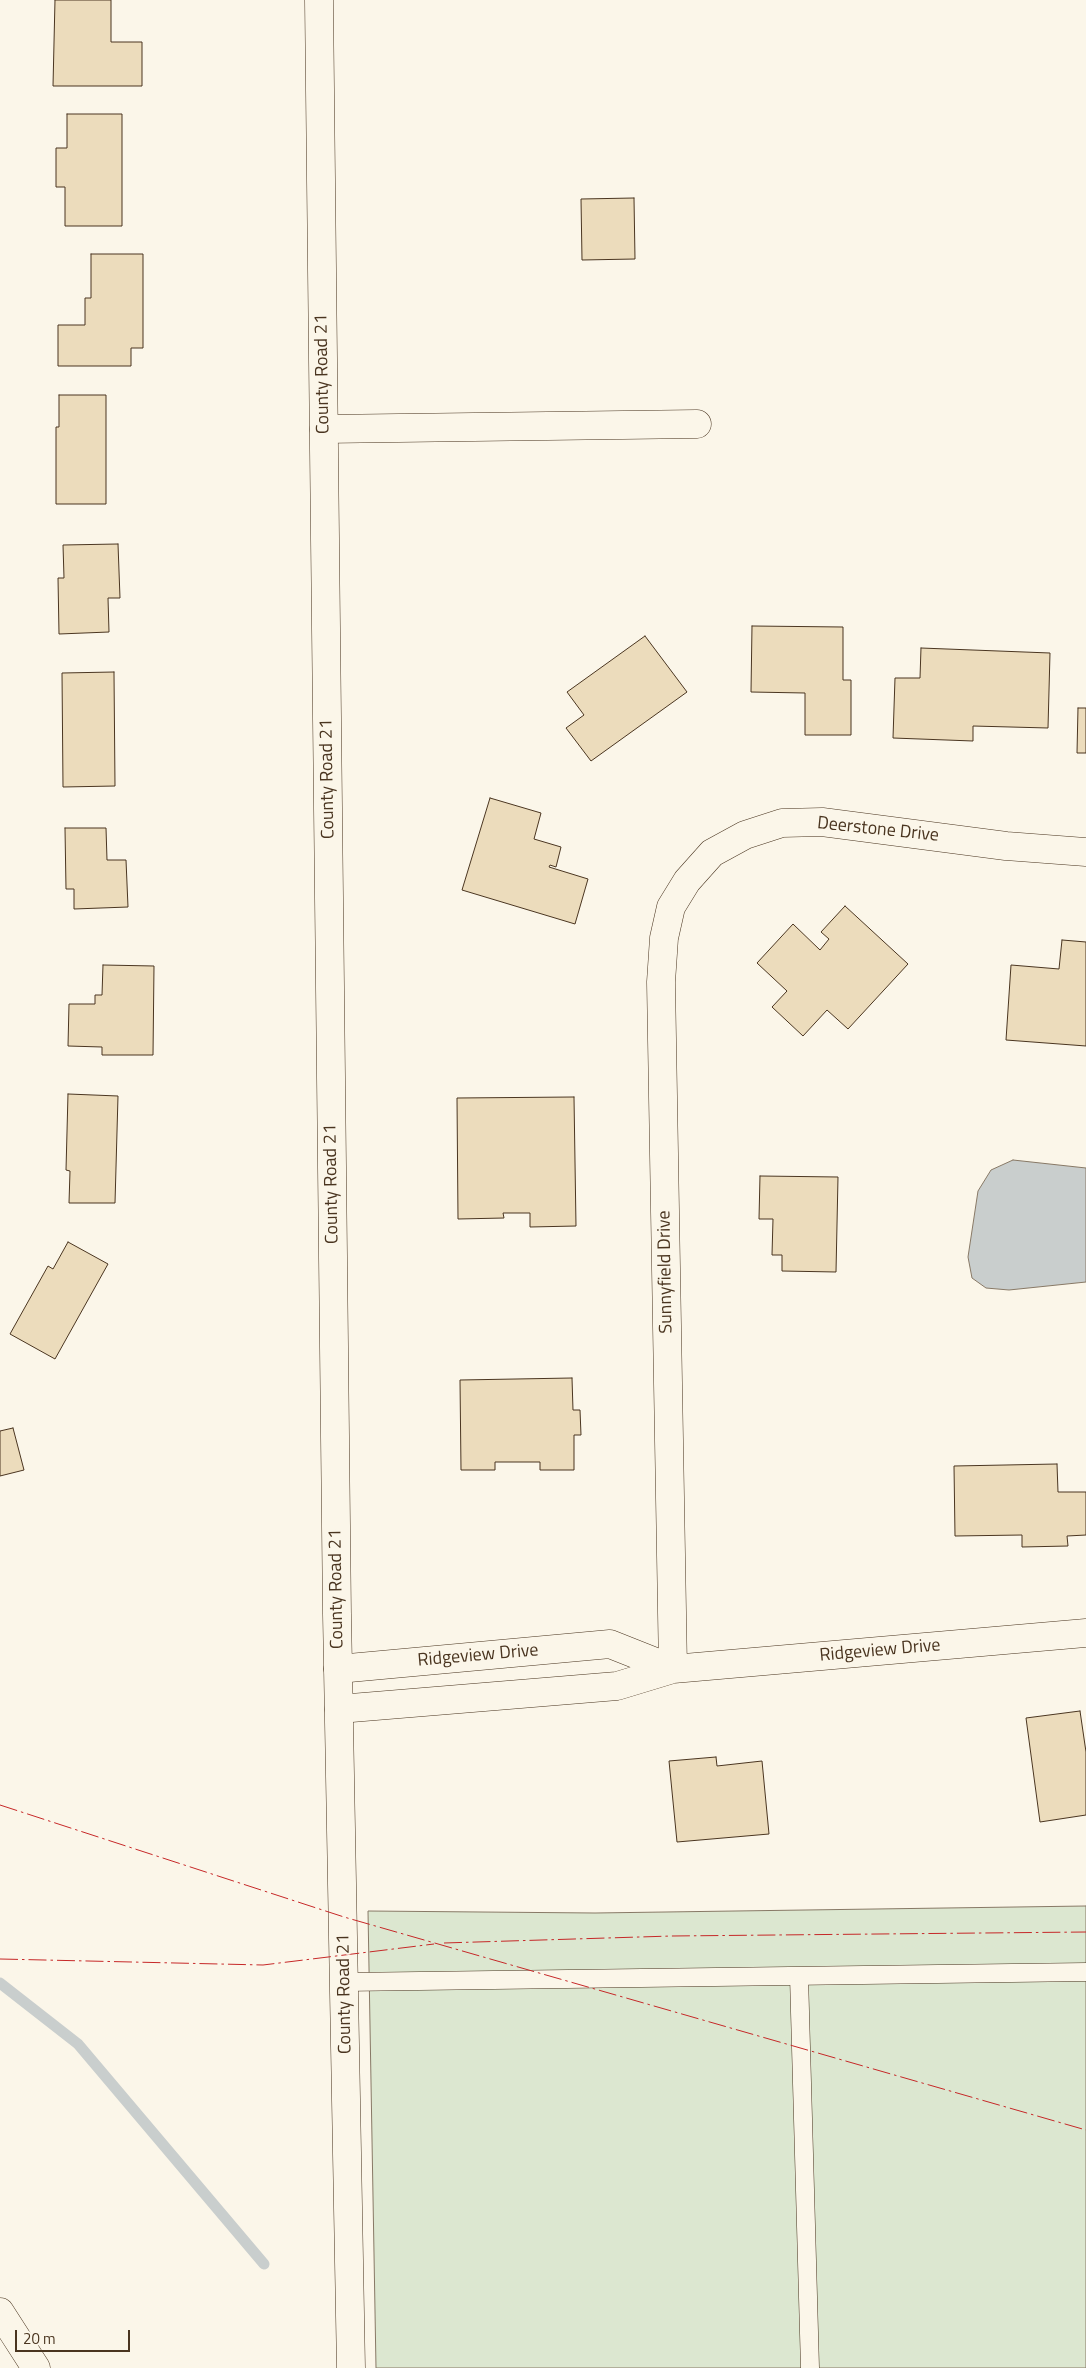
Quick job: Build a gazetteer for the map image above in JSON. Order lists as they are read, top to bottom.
{
  "streets": {
    "street": [
      "County Road 21",
      "Deerstone Drive",
      "Sunnyfield Drive",
      "Ridgeview Drive"
    ]
  },
  "crossings": [
    ["County Road 21", "Ridgeview Drive"],
    ["Deerstone Drive", "Sunnyfield Drive"],
    ["Sunnyfield Drive", "Ridgeview Drive"]
  ],
  "scale_bar": "20 m"
}
